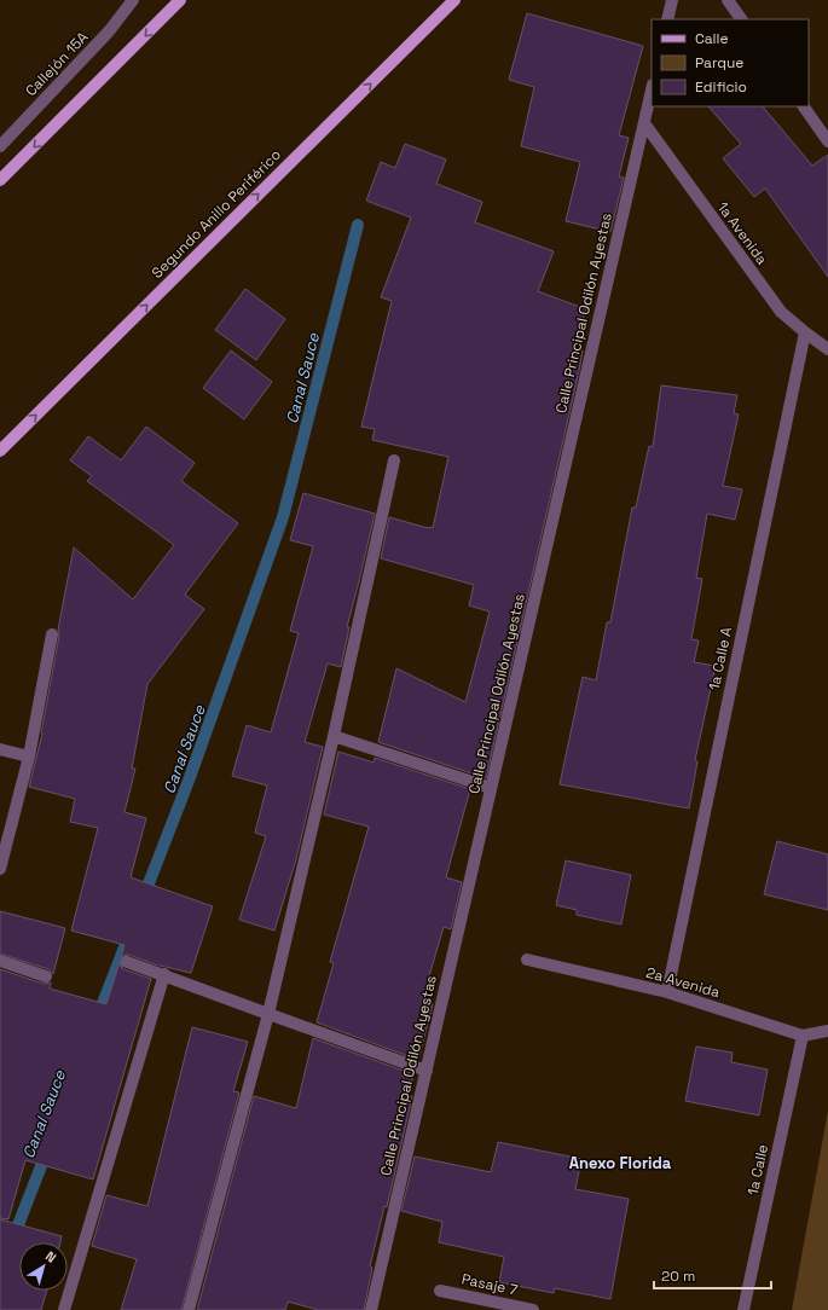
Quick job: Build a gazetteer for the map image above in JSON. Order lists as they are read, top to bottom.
{
  "streets": {
    "main road": ["Segundo Anillo Periférico"],
    "street": [
      "Callejón 15A",
      "1a Avenida",
      "Calle Principal Odilón Ayestas",
      "1a Calle A",
      "2a Avenida",
      "1a Calle",
      "Pasaje 7"
    ]
  },
  "crossings": [
    ["1a Avenida", "Calle Principal Odilón Ayestas"],
    ["1a Avenida", "1a Calle A"],
    ["1a Calle A", "2a Avenida"],
    ["2a Avenida", "1a Calle"]
  ],
  "one_way": ["Segundo Anillo Periférico"],
  "districts": ["Anexo Florida"],
  "water": ["Canal Sauce"],
  "legend": ["Calle", "Parque", "Edificio"],
  "scale_bar": "20 m",
  "north": "top right"
}
